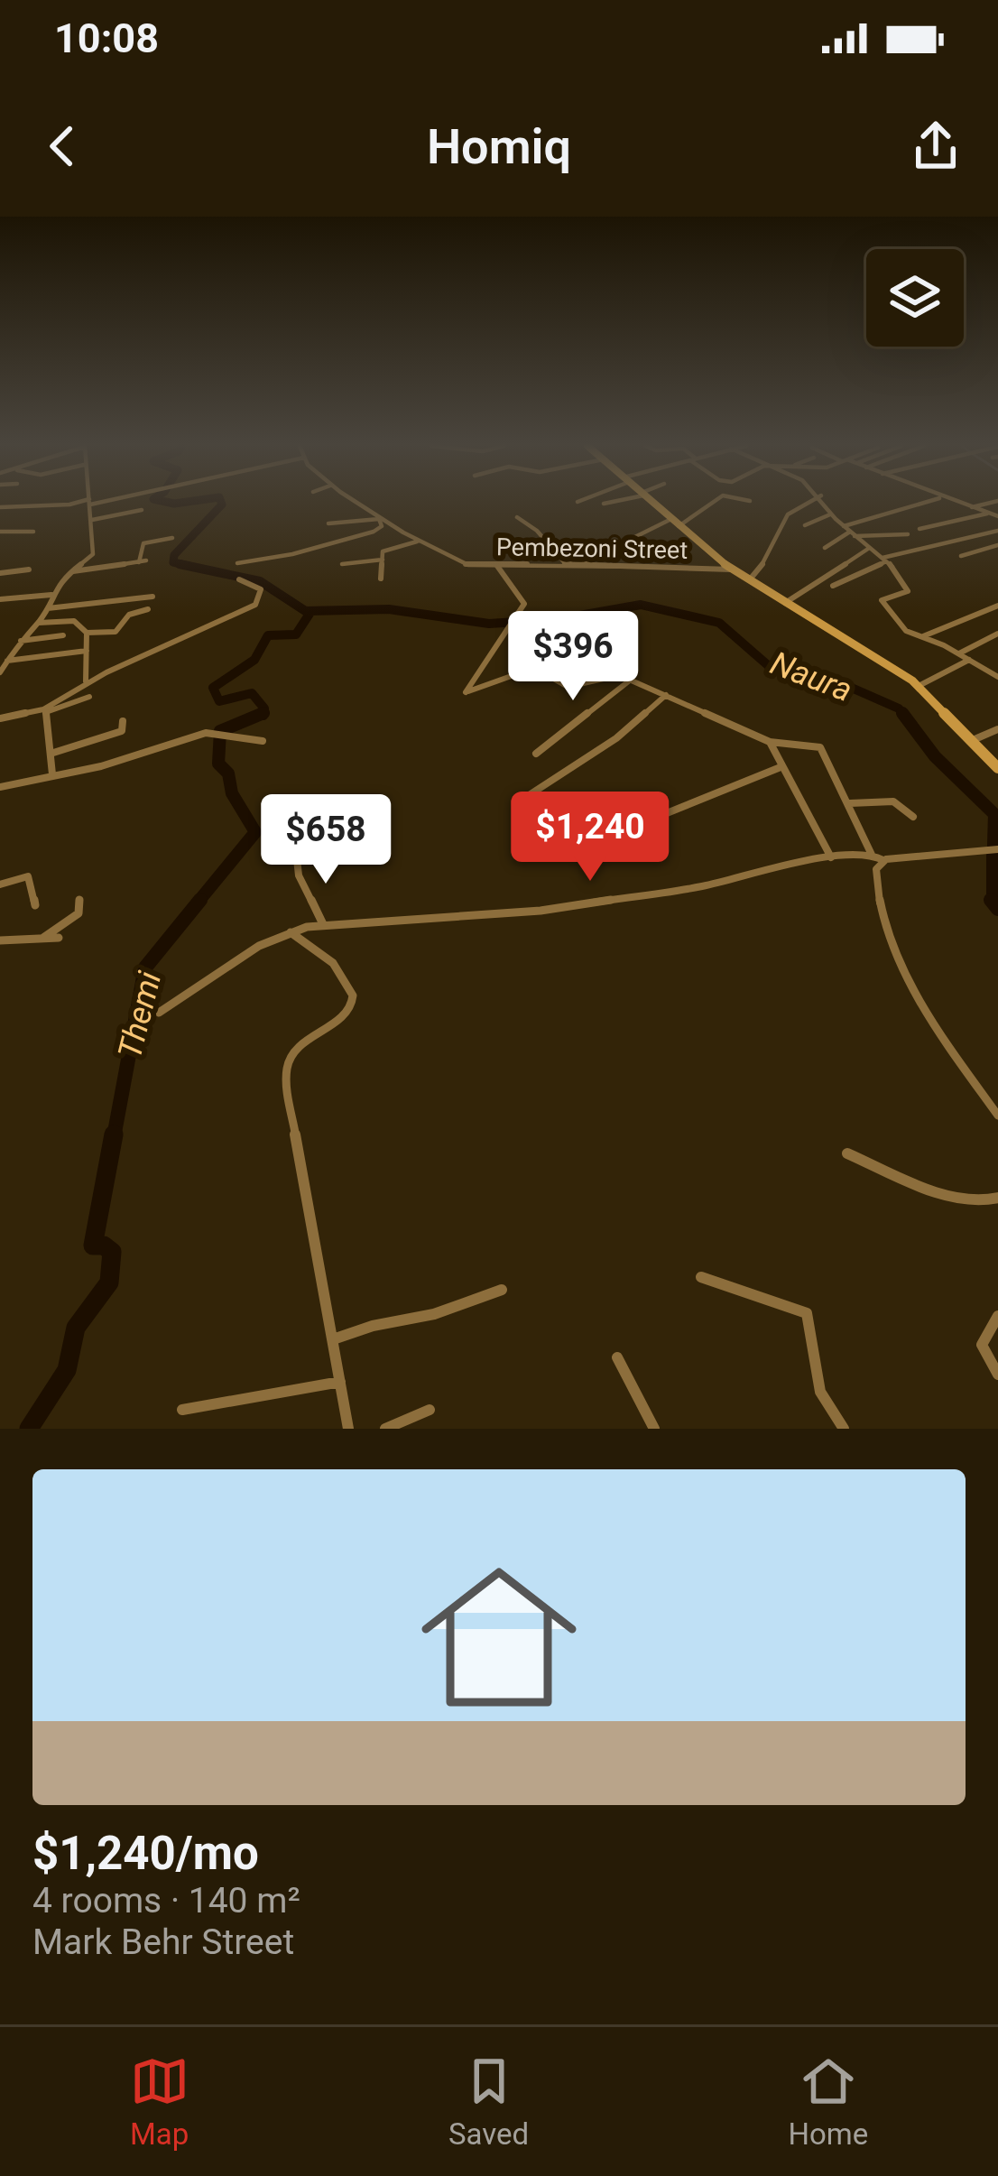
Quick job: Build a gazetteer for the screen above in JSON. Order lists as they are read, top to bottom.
{
  "streets": {
    "street": ["Pembezoni Street"]
  },
  "water": ["Naura", "Themi"],
  "page": {
    "status": "10:08",
    "header": "Homiq",
    "price": ["$396", "$1,240", "$658"],
    "list": [
      {
        "name": "$1,240/mo",
        "note": "4 rooms · 140 m² · Mark Behr Street"
      }
    ],
    "tabs": ["Map", "Saved", "Home"]
  }
}
